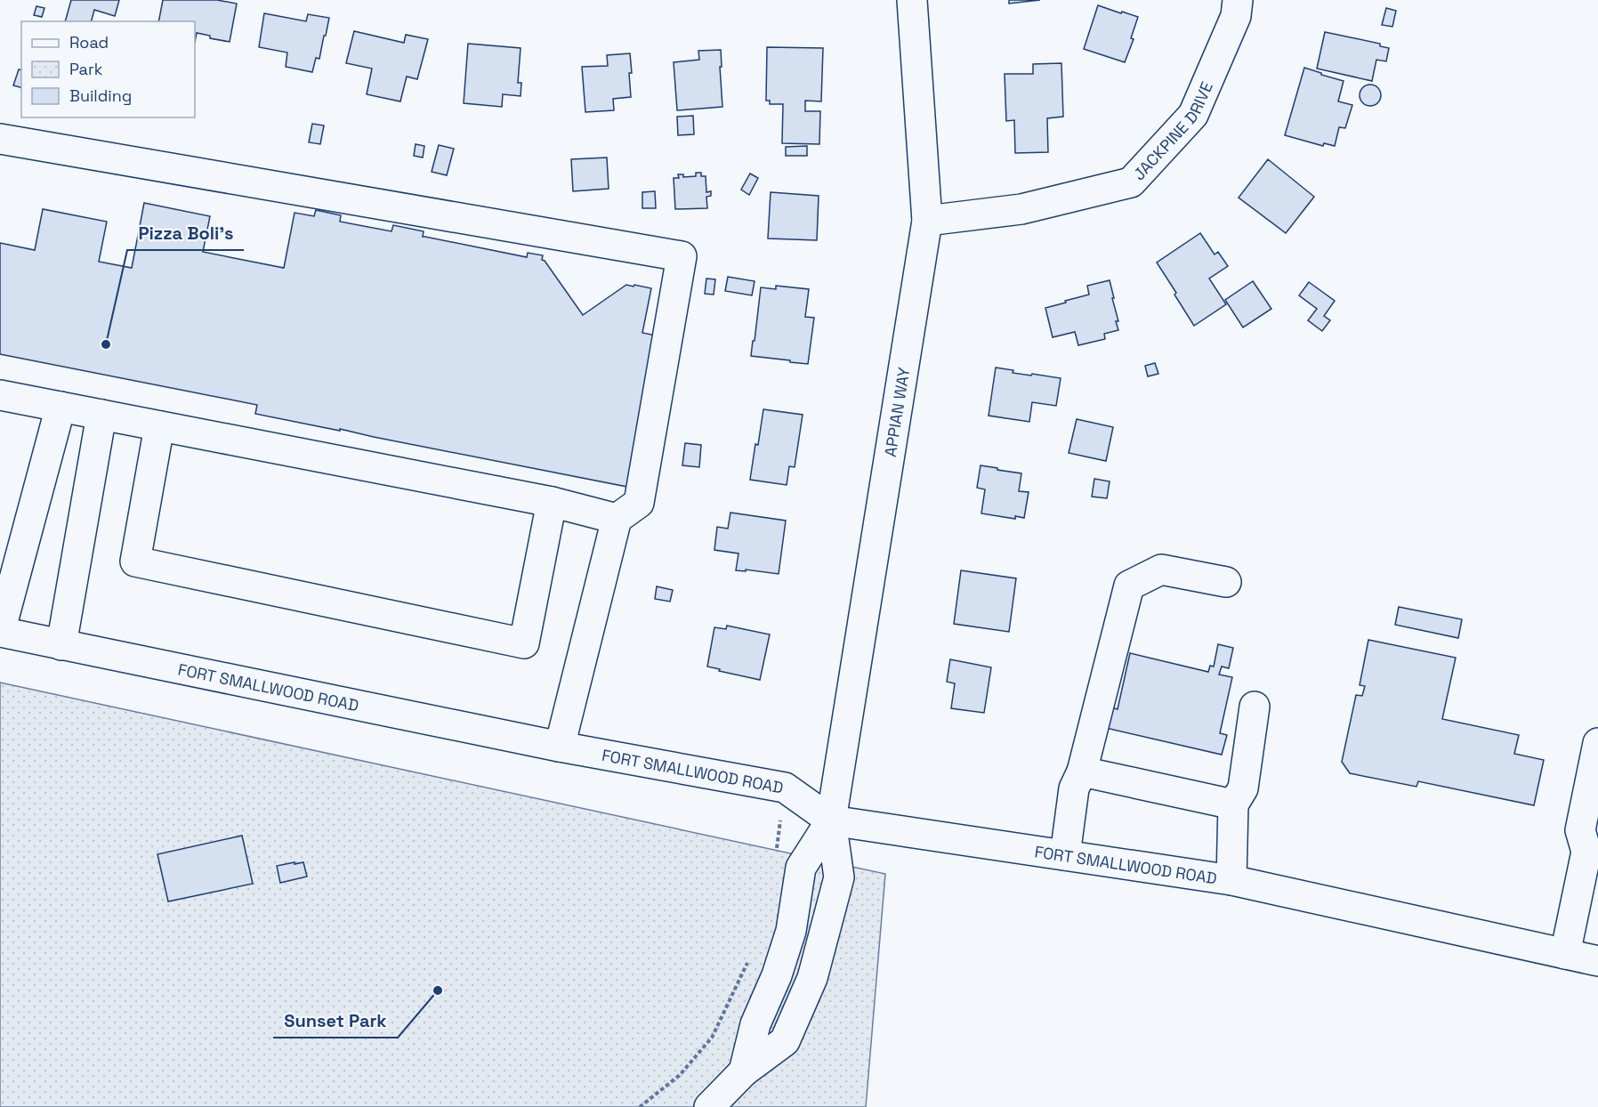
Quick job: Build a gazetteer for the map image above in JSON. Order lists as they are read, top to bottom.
{
  "streets": {
    "main road": ["JACKPINE DRIVE", "APPIAN WAY", "FORT SMALLWOOD ROAD"]
  },
  "crossings": [
    ["JACKPINE DRIVE", "APPIAN WAY"],
    ["APPIAN WAY", "FORT SMALLWOOD ROAD"]
  ],
  "places": ["Pizza Boli's", "Sunset Park"],
  "legend": ["Road", "Park", "Building"]
}
